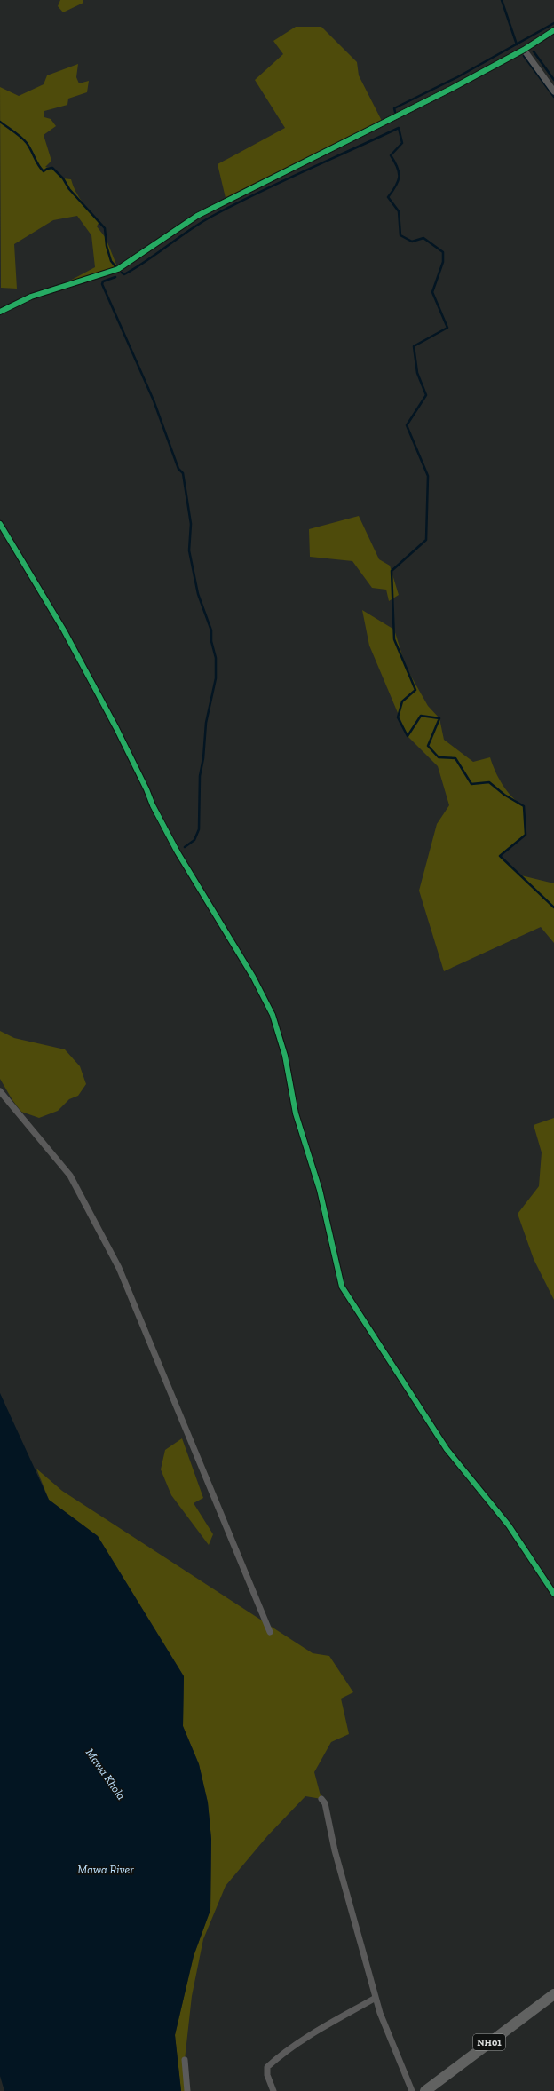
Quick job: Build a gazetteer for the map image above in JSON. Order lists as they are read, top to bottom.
{
  "streets": {
    "highway": ["NH01"]
  },
  "water": ["Mawa Khola", "Mawa River"]
}
